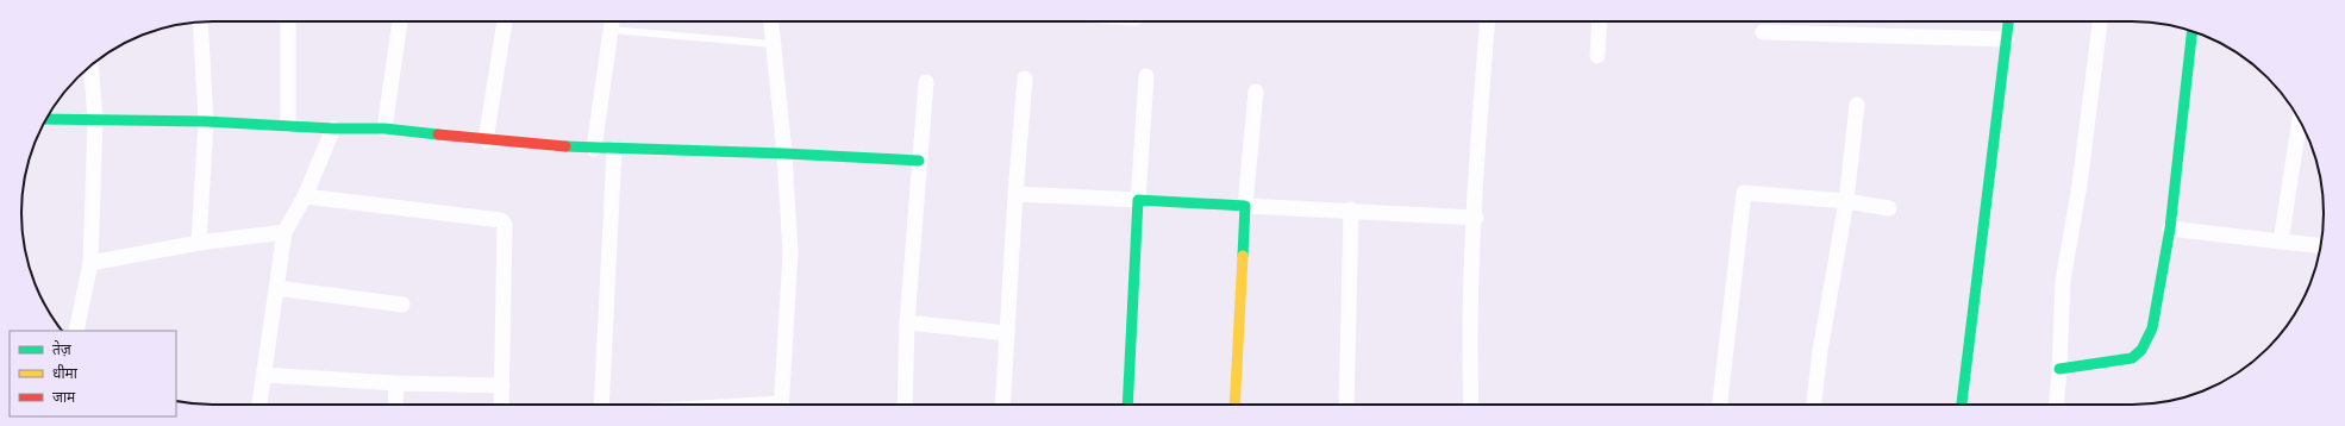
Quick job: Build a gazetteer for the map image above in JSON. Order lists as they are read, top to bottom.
{
  "legend": ["तेज़", "धीमा", "जाम"]
}
